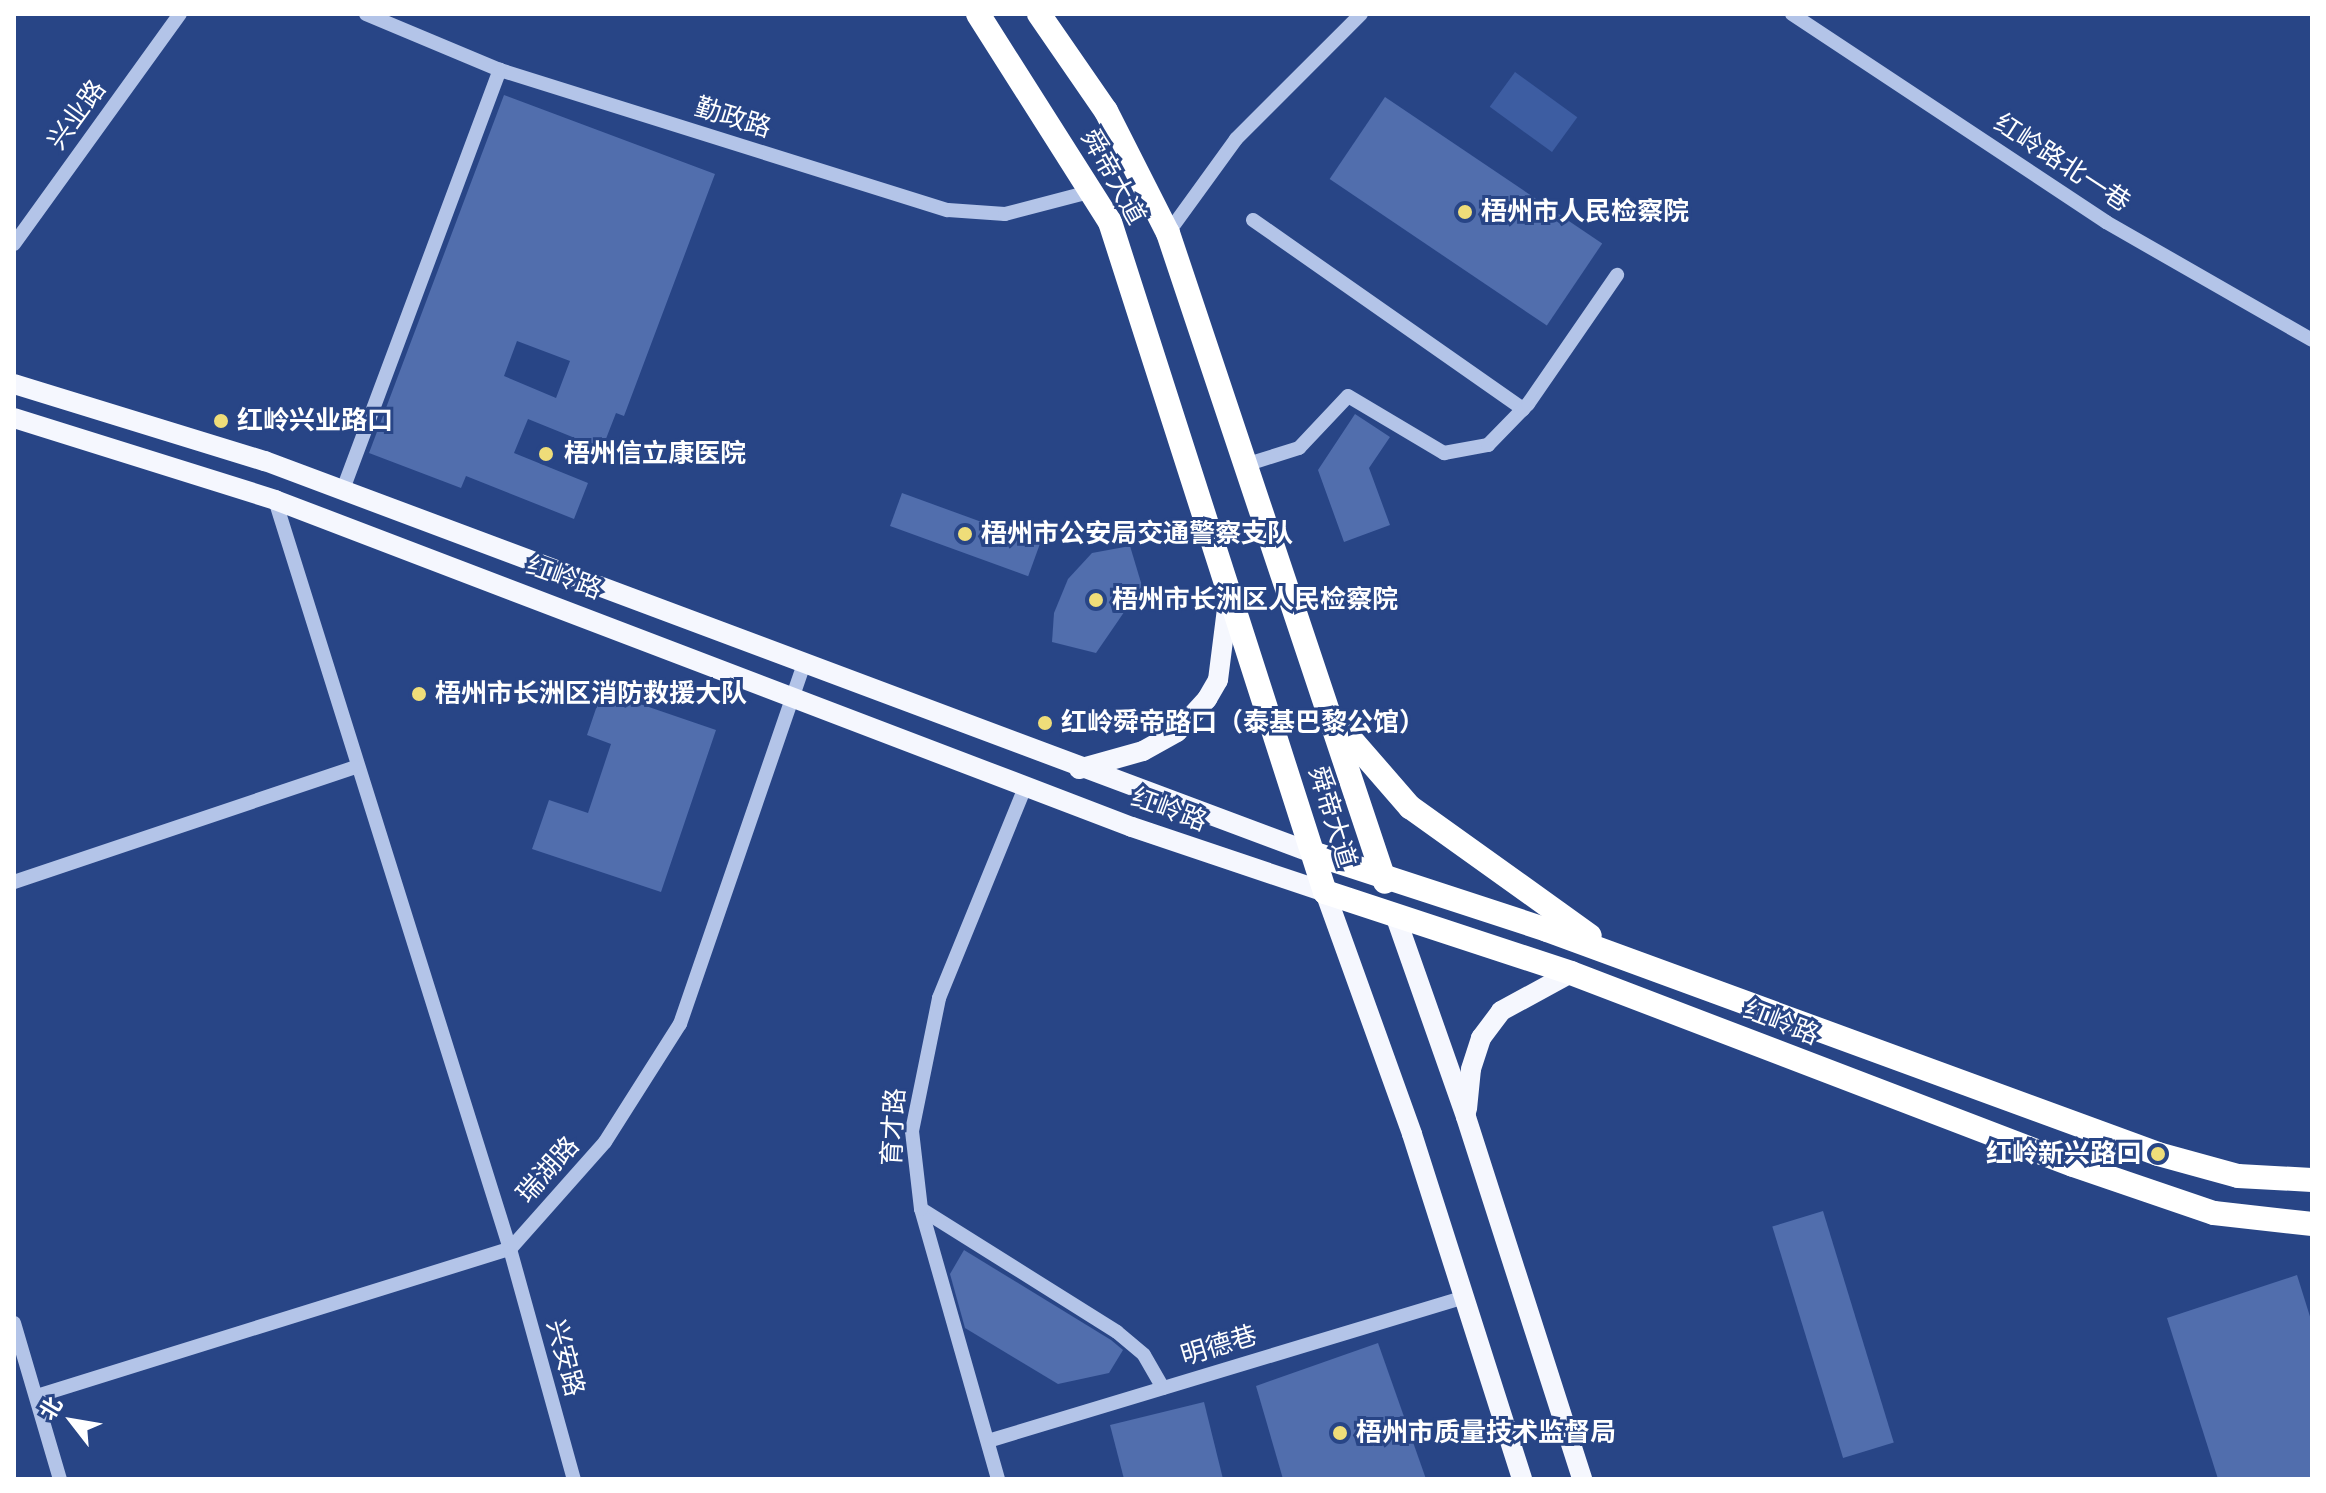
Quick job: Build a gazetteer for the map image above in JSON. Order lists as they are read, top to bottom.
{
  "streets": {
    "highway": ["舜帝大道", "红岭路"],
    "street": [
      "兴业路",
      "勤政路",
      "红岭路北一巷",
      "育才路",
      "瑞湖路",
      "明德巷",
      "兴安路"
    ]
  },
  "crossings": [
    ["勤政路", "舜帝大道"],
    ["舜帝大道", "红岭路"],
    ["舜帝大道", "明德巷"],
    ["红岭路", "育才路"],
    ["红岭路", "瑞湖路"],
    ["红岭路", "兴安路"],
    ["育才路", "明德巷"],
    ["瑞湖路", "兴安路"]
  ],
  "places": [
    "梧州市人民检察院",
    "红岭兴业路口",
    "梧州信立康医院",
    "梧州市公安局交通警察支队",
    "梧州市长洲区人民检察院",
    "梧州市长洲区消防救援大队",
    "红岭舜帝路口（泰基巴黎公馆）",
    "红岭新兴路口",
    "梧州市质量技术监督局"
  ],
  "north": "top left"
}
